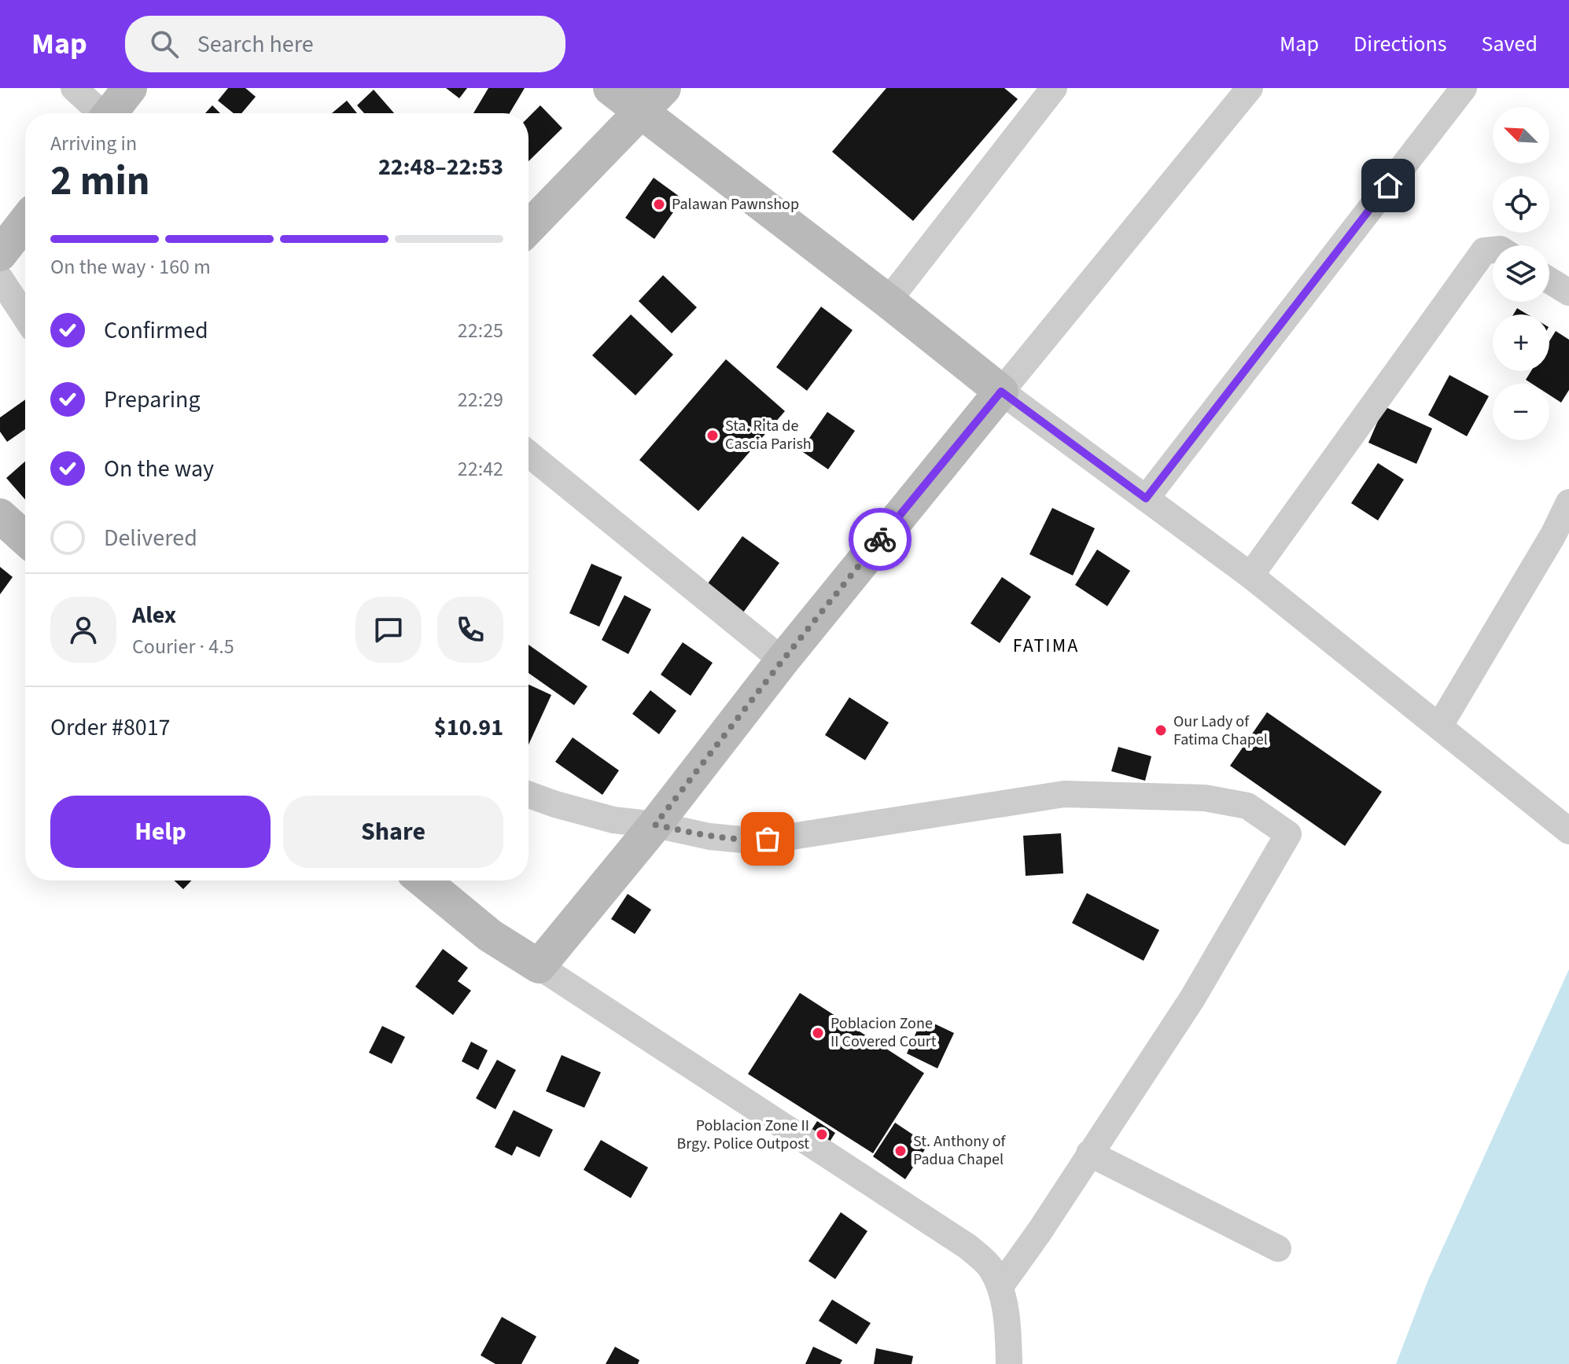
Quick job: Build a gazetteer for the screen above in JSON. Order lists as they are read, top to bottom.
{
  "districts": ["FATIMA"],
  "places": [
    "Palawan Pawnshop",
    "Sta. Rita de Cascia Parish",
    "Our Lady of Fatima Chapel",
    "Poblacion Zone II Covered Court",
    "Poblacion Zone II Brgy. Police Outpost",
    "St. Anthony of Padua Chapel"
  ],
  "north": "top left",
  "page": {
    "header": "Map",
    "search": "Search here",
    "nav": ["Map", "Directions", "Saved"],
    "map_buttons": ["+", "−"],
    "heading": ["2 min", "Arriving in", "22:48–22:53"],
    "panel": [
      "Alex",
      "Courier · 4.5",
      "Order #8017",
      "$10.91"
    ],
    "bar": "On the way · 160 m",
    "list": [
      ["Confirmed", "22:25"],
      ["Preparing", "22:29"],
      ["On the way", "22:42"],
      "Delivered"
    ],
    "buttons": ["Help", "Share"]
  }
}
